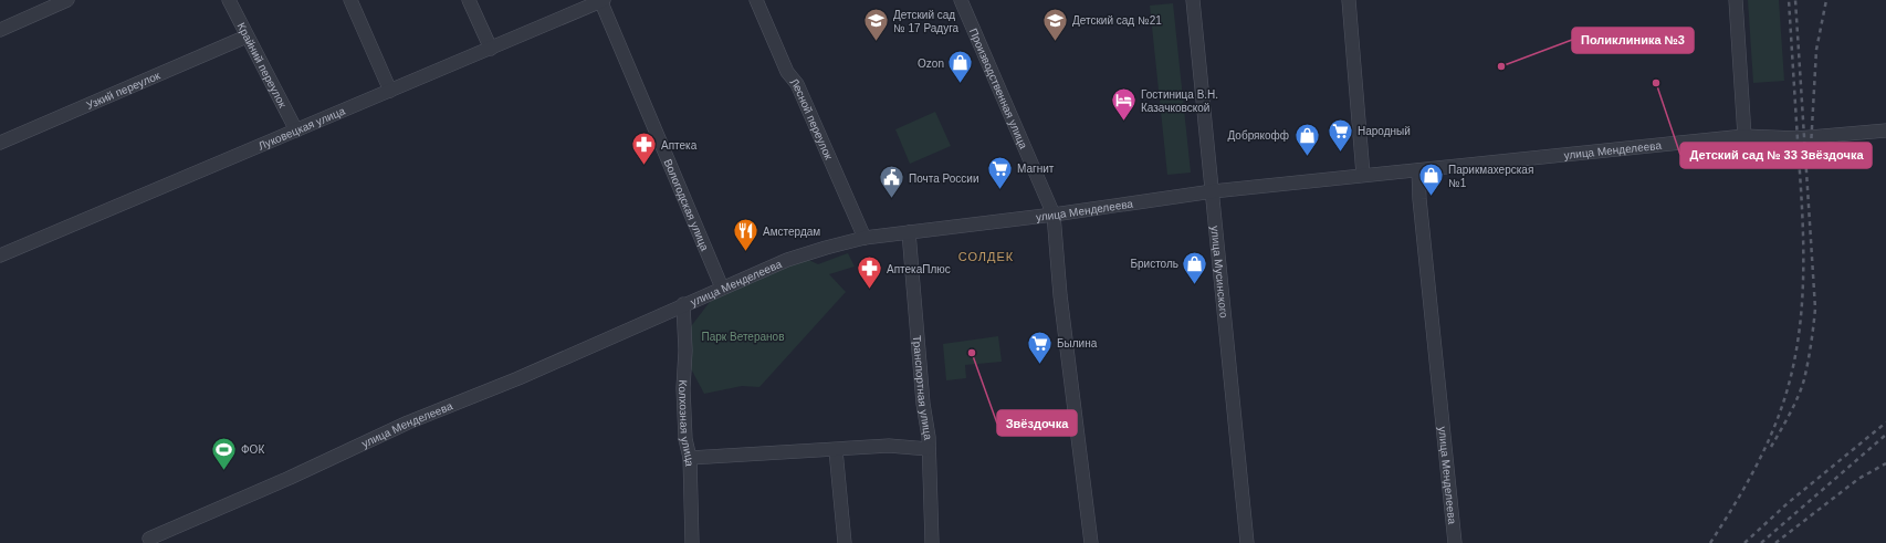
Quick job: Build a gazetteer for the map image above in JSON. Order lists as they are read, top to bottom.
{
  "streets": {
    "street": [
      "Крайний переулок",
      "Производственная улица",
      "Узкий переулок",
      "Лесной переулок",
      "Луковецкая улица",
      "улица Менделеева",
      "Вологодская улица",
      "улица Мусинского",
      "Транспортная улица",
      "Колхозная улица"
    ]
  },
  "crossings": [
    ["Крайний переулок", "Узкий переулок"],
    ["Крайний переулок", "Луковецкая улица"],
    ["Производственная улица", "улица Менделеева"],
    ["Лесной переулок", "улица Менделеева"],
    ["Луковецкая улица", "Вологодская улица"],
    ["улица Менделеева", "Вологодская улица"],
    ["улица Менделеева", "улица Мусинского"],
    ["улица Менделеева", "Транспортная улица"],
    ["улица Менделеева", "Колхозная улица"]
  ],
  "districts": ["СОЛДЕК"],
  "parks": ["Парк Ветеранов"],
  "places": {
    "school or university": ["Детский сад №21", "Детский сад № 17 Радуга"],
    "other": ["Поликлиника №3", "Детский сад № 33 Звёздочка", "Звёздочка"],
    "shop": [
      "Ozon",
      "Добрякофф",
      "Парикмахерская №1",
      "Бристоль"
    ],
    "hotel": ["Гостиница В.Н. Казачковской"],
    "supermarket": ["Народный", "Магнит", "Былина"],
    "pharmacy": ["Аптека", "АптекаПлюс"],
    "public building": ["Почта России"],
    "restaurant": ["Амстердам"],
    "sports": ["ФОК"]
  }
}
